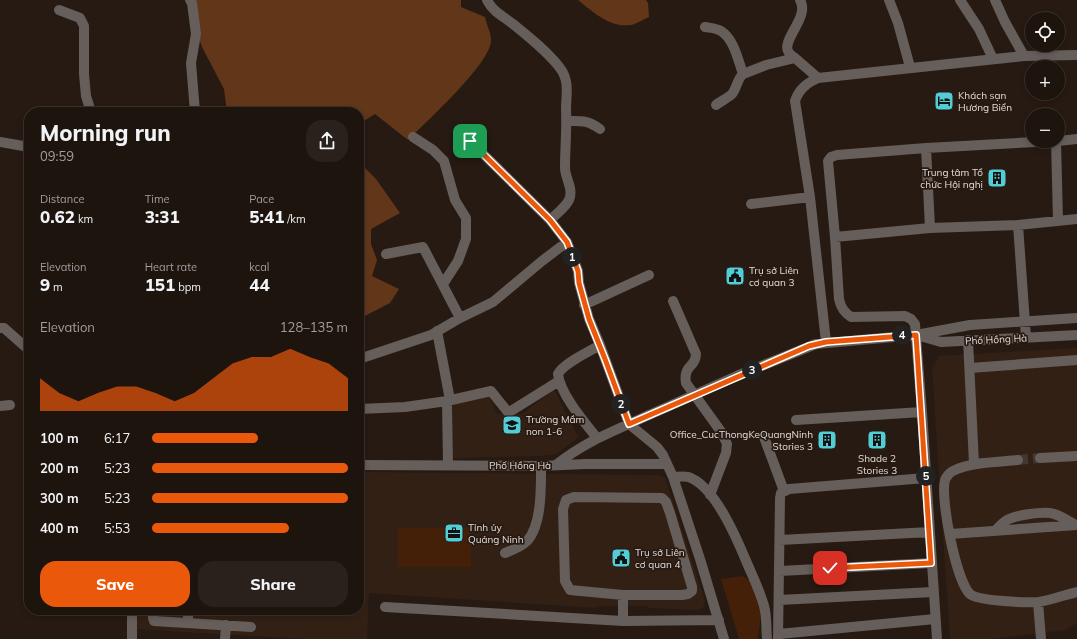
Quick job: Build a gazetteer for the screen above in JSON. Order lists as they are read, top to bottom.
{
  "streets": {
    "street": ["Phố Hồng Hà"]
  },
  "places": {
    "hotel": ["Khách sạn Hương Biển"],
    "building": ["Trung tâm Tổ chức Hội nghị", "Office_CucThongKeQuangNinh Stories 3", "Shade 2 Stories 3"],
    "public building": ["Trụ sở Liên cơ quan 3", "Trụ sở Liên cơ quan 4"],
    "school or university": ["Trường Mầm non 1-6"],
    "office": ["Tỉnh ủy Quảng Ninh"]
  },
  "page": {
    "map_buttons": ["+", "−"],
    "heading": ["Morning run", "09:59"],
    "stats": [
      ["Distance", "0.62 km"],
      ["Time", "3:31"],
      ["Pace", "5:41 /km"],
      ["Elevation", "9 m"],
      ["Heart rate", "151 bpm"],
      ["kcal", "44"]
    ],
    "pins": [
      "1",
      "4",
      "3",
      "2",
      "5"
    ],
    "chart": ["Elevation", "128–135 m"],
    "list": [
      {
        "name": "100 m",
        "note": "6:17"
      },
      {
        "name": "200 m",
        "note": "5:23"
      },
      {
        "name": "300 m",
        "note": "5:23"
      },
      {
        "name": "400 m",
        "note": "5:53"
      }
    ],
    "buttons": ["Save", "Share"]
  }
}
